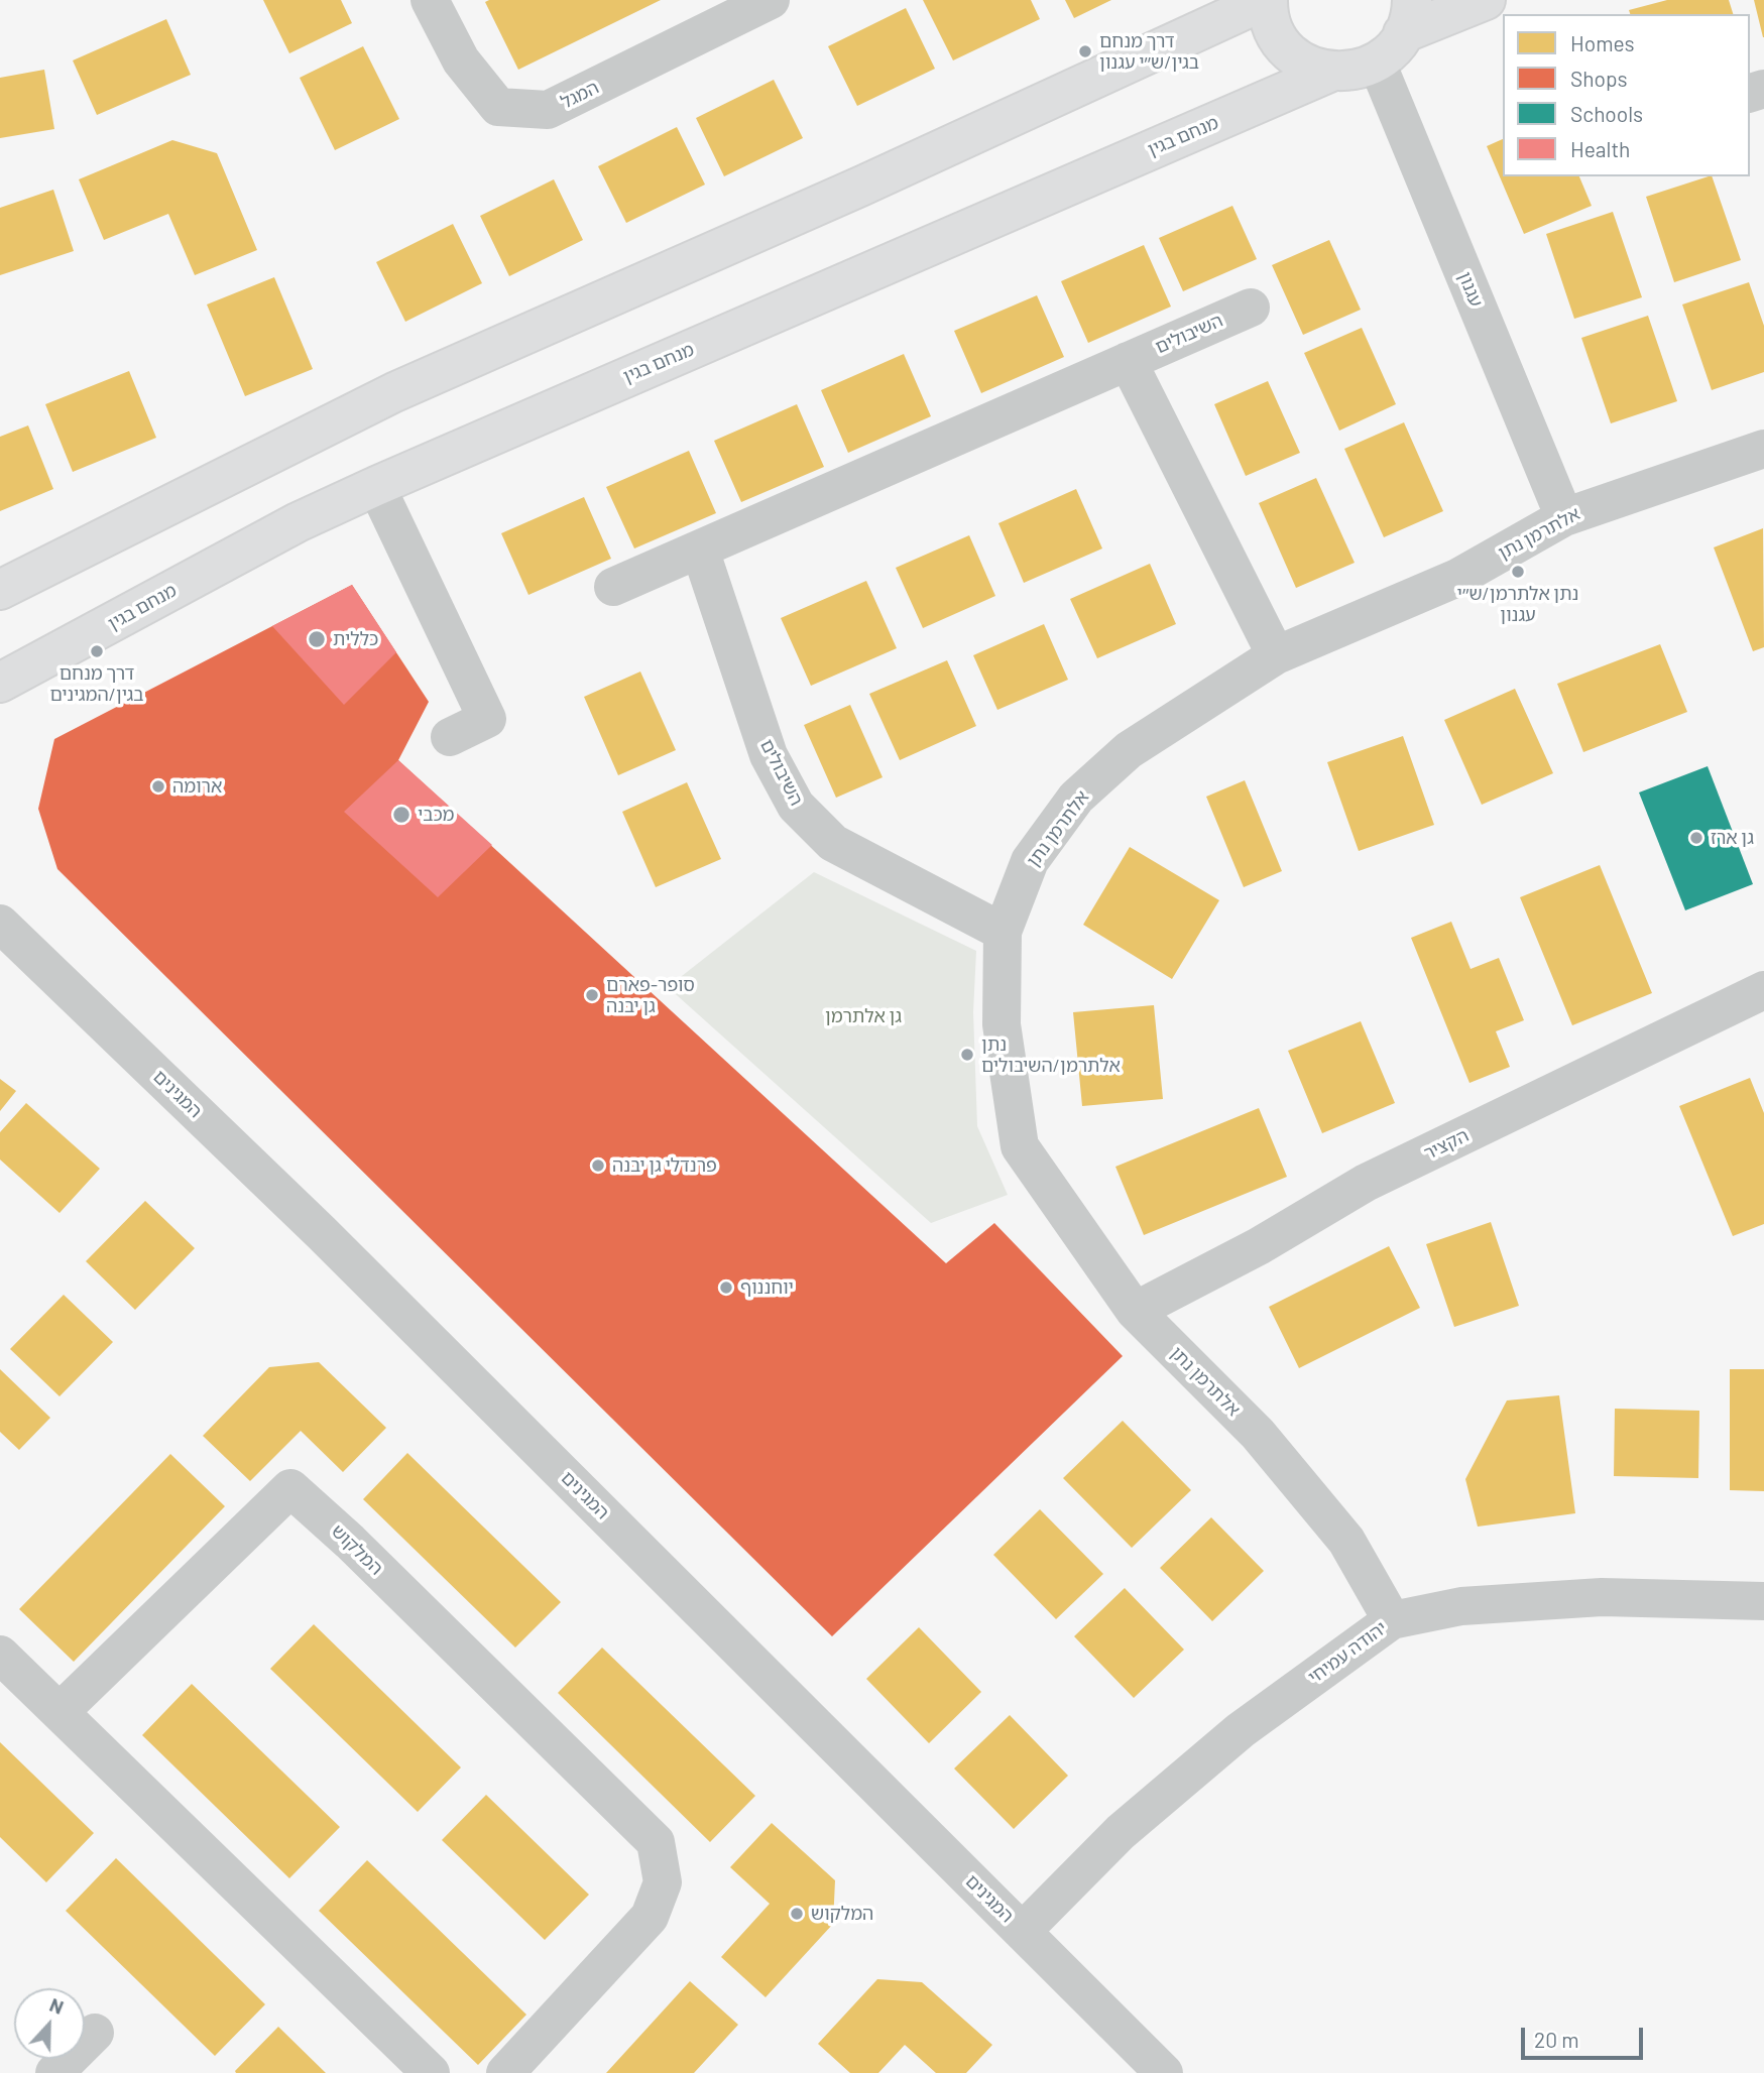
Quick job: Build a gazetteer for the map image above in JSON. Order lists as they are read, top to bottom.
{
  "streets": {
    "main road": ["מנחם בגין"],
    "street": [
      "המגל",
      "עגנון",
      "השיבולים",
      "אלתרמן נתן",
      "המגינים",
      "הקציר",
      "המלקוש",
      "יהודה עמיחי"
    ]
  },
  "crossings": [
    ["עגנון", "אלתרמן נתן"],
    ["השיבולים", "אלתרמן נתן"],
    ["אלתרמן נתן", "הקציר"],
    ["אלתרמן נתן", "יהודה עמיחי"],
    ["המגינים", "יהודה עמיחי"]
  ],
  "parks": ["גן אלתרמן"],
  "places": [
    "דרך מנחם בגין/ש״י עגנון",
    "נתן אלתרמן/ש״י עגנון",
    "כללית",
    "דרך מנחם בגין/המגינים",
    "ארומה",
    "מכבי",
    "גן ארז",
    "סופר-פארם גן יבנה",
    "נתן אלתרמן/השיבולים",
    "פרנדלי גן יבנה",
    "יוחננוף",
    "המלקוש"
  ],
  "legend": [
    "Homes",
    "Shops",
    "Schools",
    "Health"
  ],
  "scale_bar": "20 m",
  "north": "top"
}
